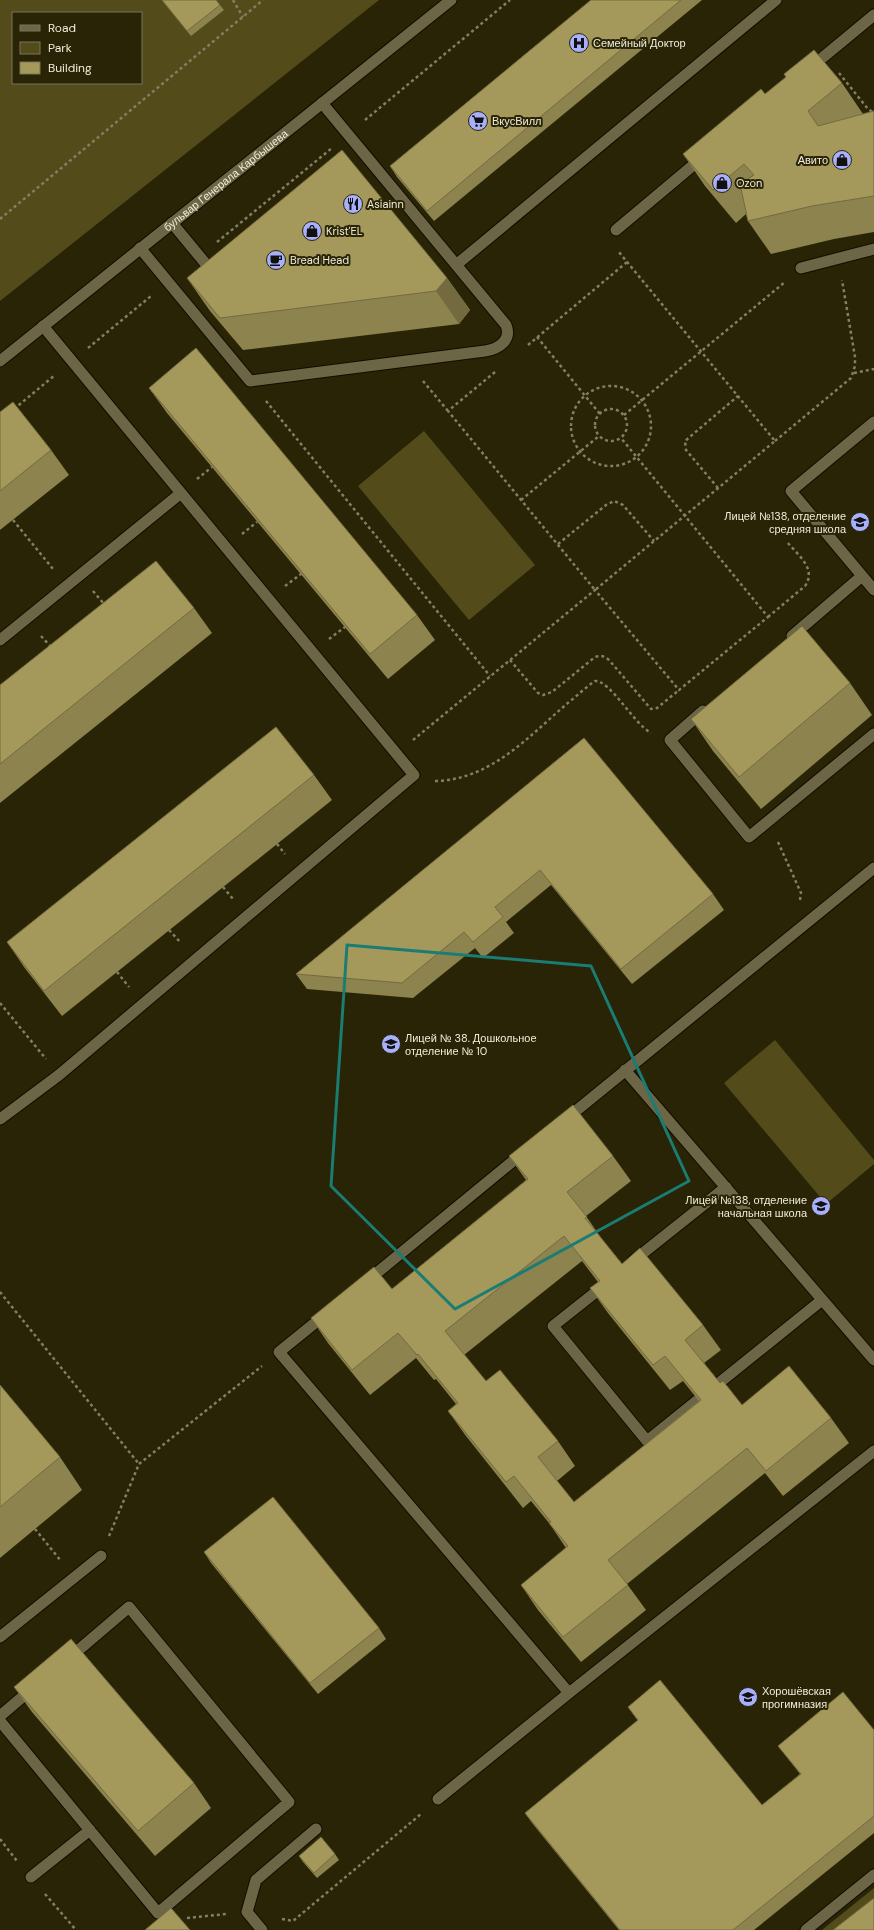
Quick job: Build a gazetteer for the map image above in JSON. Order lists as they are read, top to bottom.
{
  "streets": {
    "street": ["бульвар Генерала Карбышева"]
  },
  "places": {
    "hospital": ["Семейный Доктор"],
    "supermarket": ["ВкусВилл"],
    "shop": ["Авито", "Ozon", "Krist'EL"],
    "restaurant": ["Asiainn"],
    "cafe": ["Bread Head"],
    "school or university": [
      "Лицей №138, отделение средняя школа",
      "Лицей № 38. Дошкольное отделение № 10",
      "Лицей №138, отделение начальная школа",
      "Хорошёвская прогимназия"
    ]
  },
  "legend": ["Road", "Park", "Building"]
}
